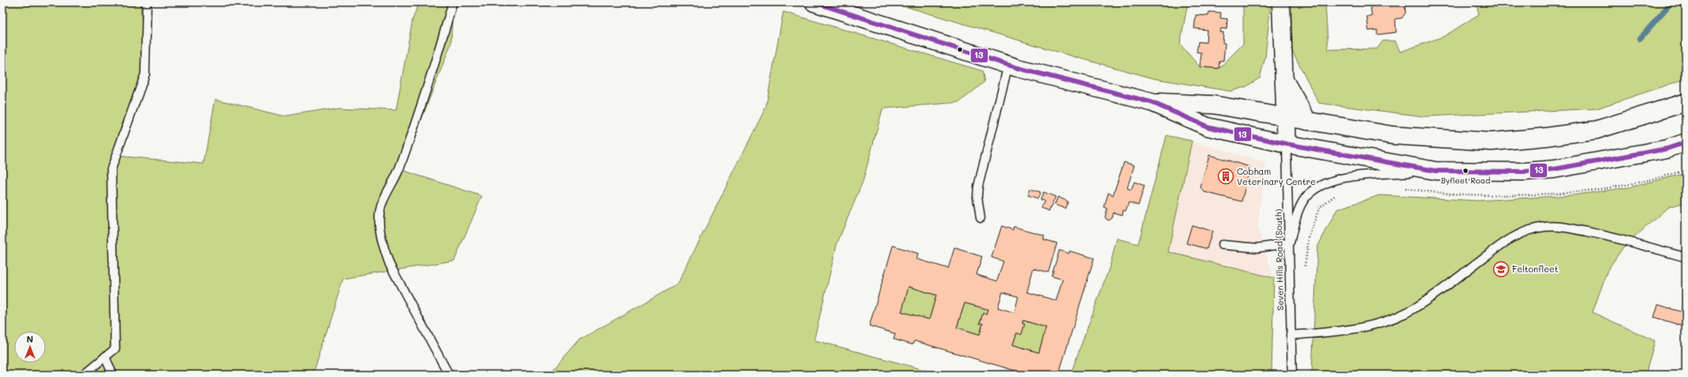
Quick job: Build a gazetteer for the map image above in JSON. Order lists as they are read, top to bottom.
{
  "streets": {
    "lane": ["Seven Hills Road (South)"]
  },
  "places": {
    "other": ["Byfleet Road"],
    "building": ["Cobham Veterinary Centre"],
    "school or university": ["Feltonfleet"]
  },
  "lines": ["transit line 13"],
  "north": "top"
}
